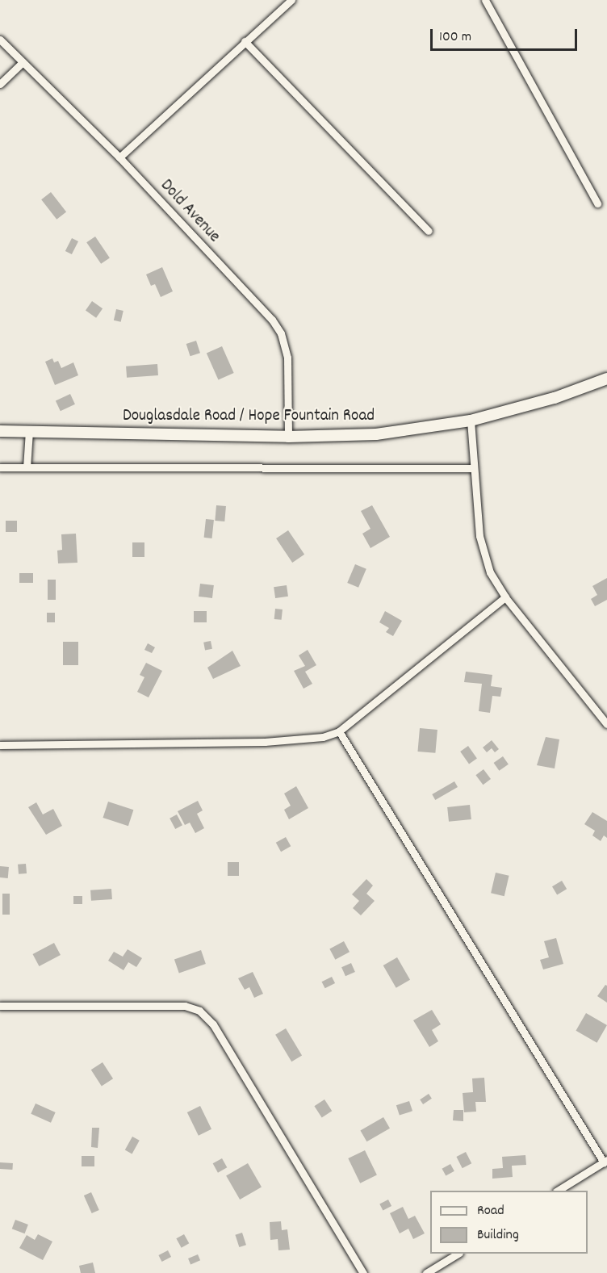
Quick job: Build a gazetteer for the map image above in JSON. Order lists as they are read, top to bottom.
{
  "streets": {
    "main road": ["Douglasdale Road / Hope Fountain Road"],
    "street": ["Dold Avenue"]
  },
  "crossings": [
    ["Dold Avenue", "Douglasdale Road / Hope Fountain Road"]
  ],
  "legend": ["Road", "Building"],
  "scale_bar": "100 m"
}
